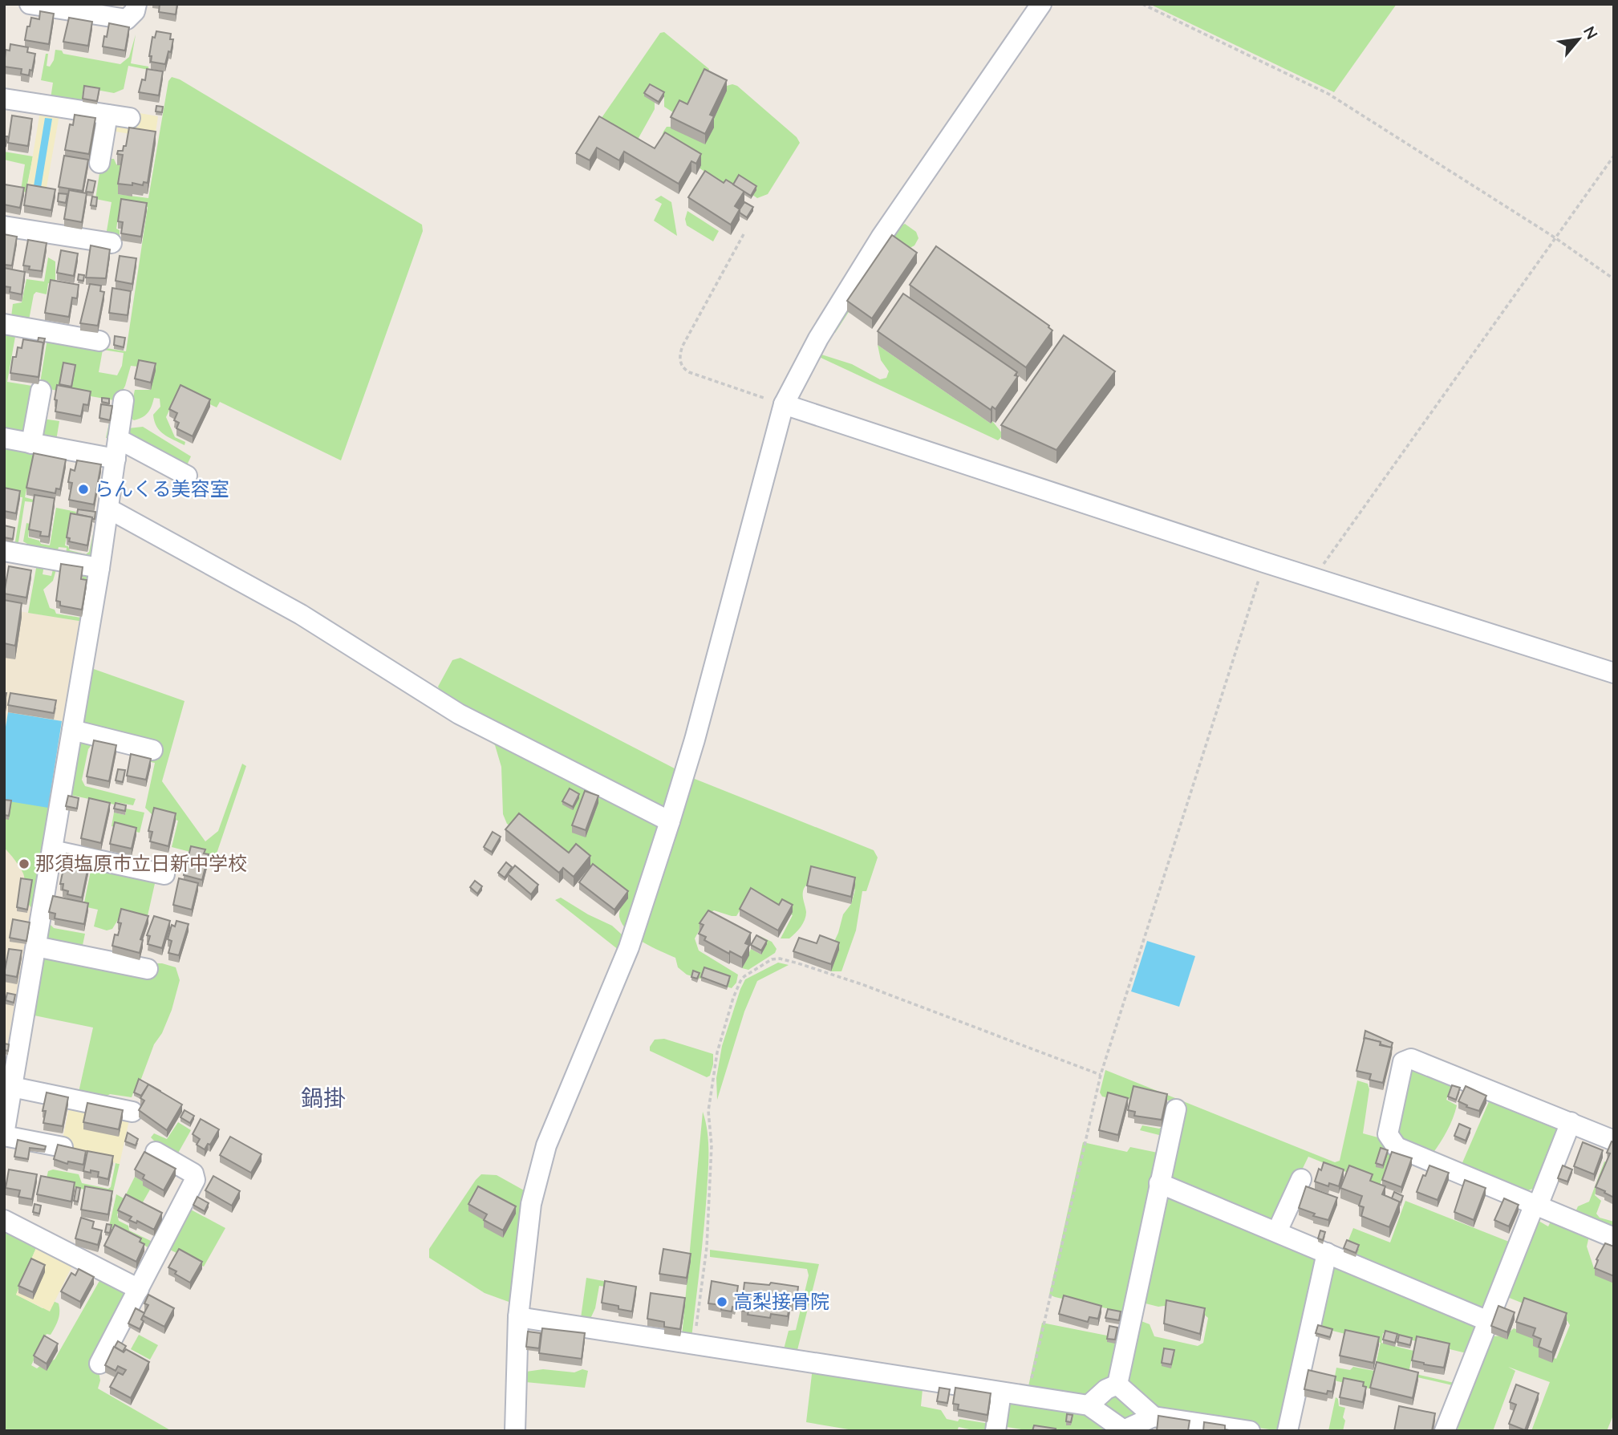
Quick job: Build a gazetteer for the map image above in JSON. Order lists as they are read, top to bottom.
{
  "districts": ["鍋掛"],
  "places": ["らんくる美容室", "那須塩原市立日新中学校", "高梨接骨院"],
  "north": "top right"
}
